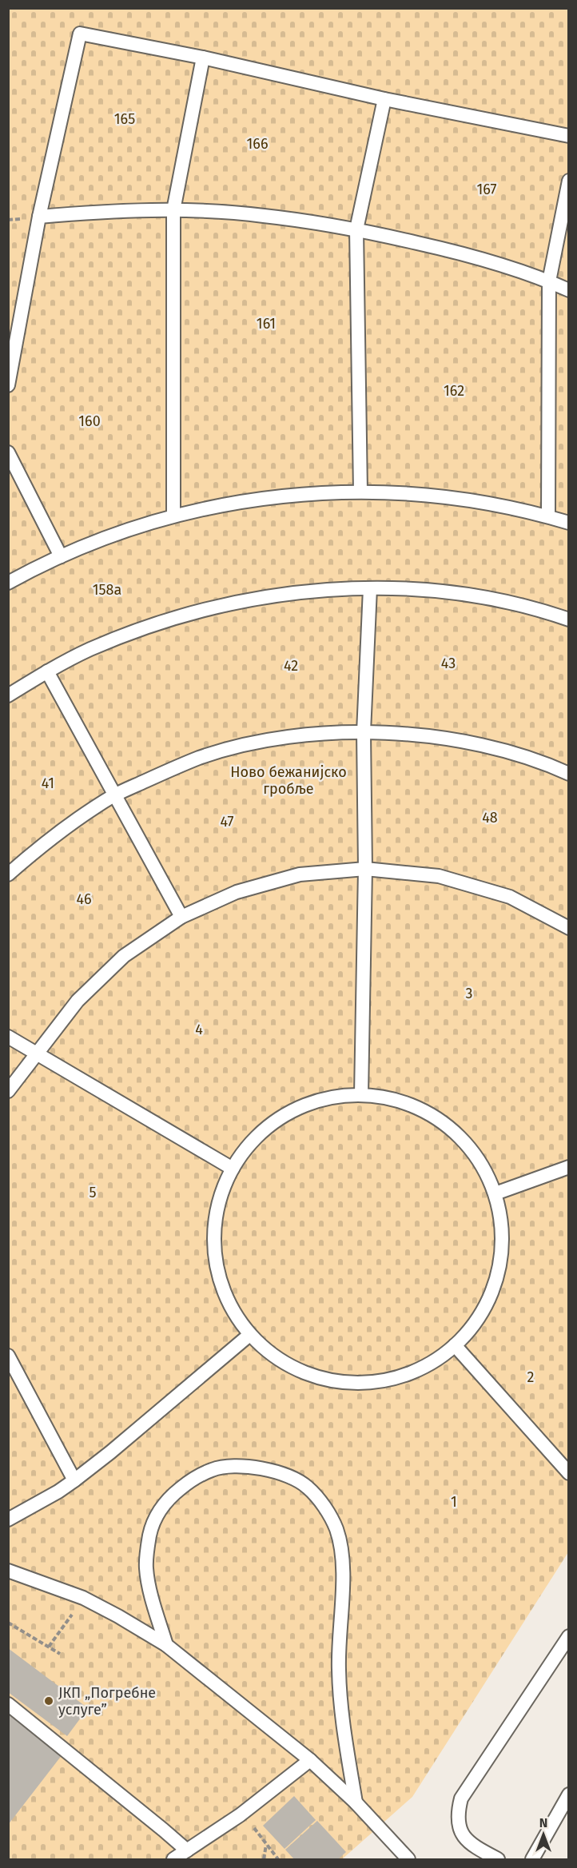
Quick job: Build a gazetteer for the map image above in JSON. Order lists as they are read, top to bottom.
{
  "parks": [
    "165",
    "166",
    "167",
    "161",
    "162",
    "160",
    "158a",
    "43",
    "42",
    "Ново бежанијско гробље",
    "41",
    "48",
    "47",
    "46",
    "3",
    "4",
    "5",
    "2",
    "1"
  ],
  "places": ["ЈКП „Погребне услуге”"],
  "north": "top"
}
